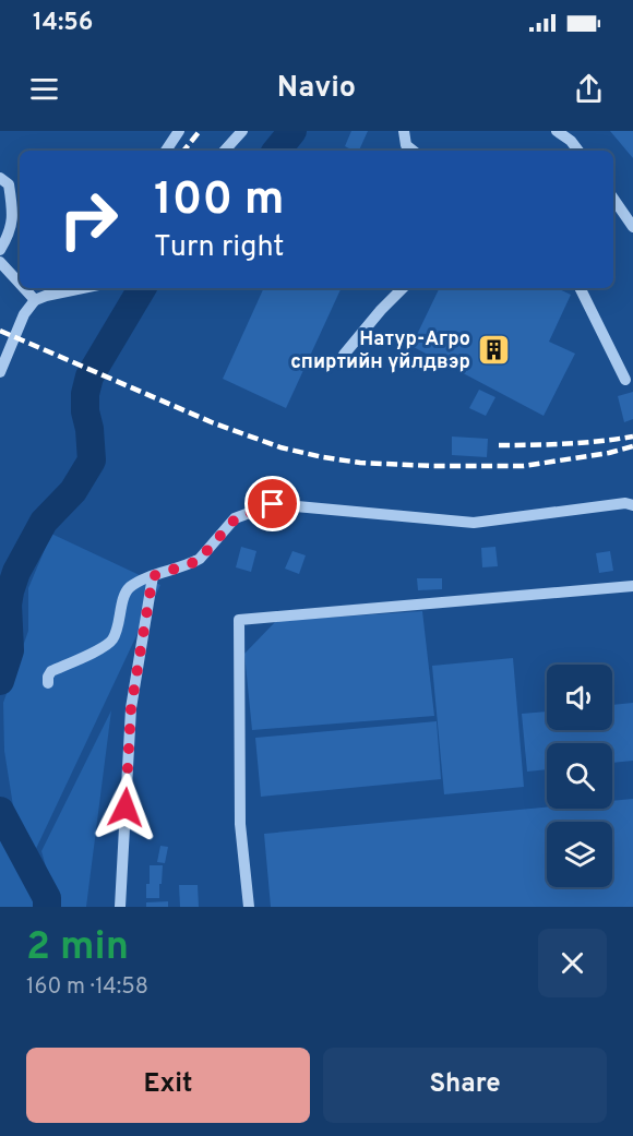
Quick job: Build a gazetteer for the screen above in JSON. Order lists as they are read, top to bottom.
{
  "places": {
    "building": ["Натур-Агро спиртийн үйлдвэр"]
  },
  "page": {
    "status": "14:56",
    "header": "Navio",
    "turn": ["100 m", "Turn right"],
    "heading": ["2 min", "160 m · 14:58"],
    "buttons": ["Exit", "Share"]
  }
}
